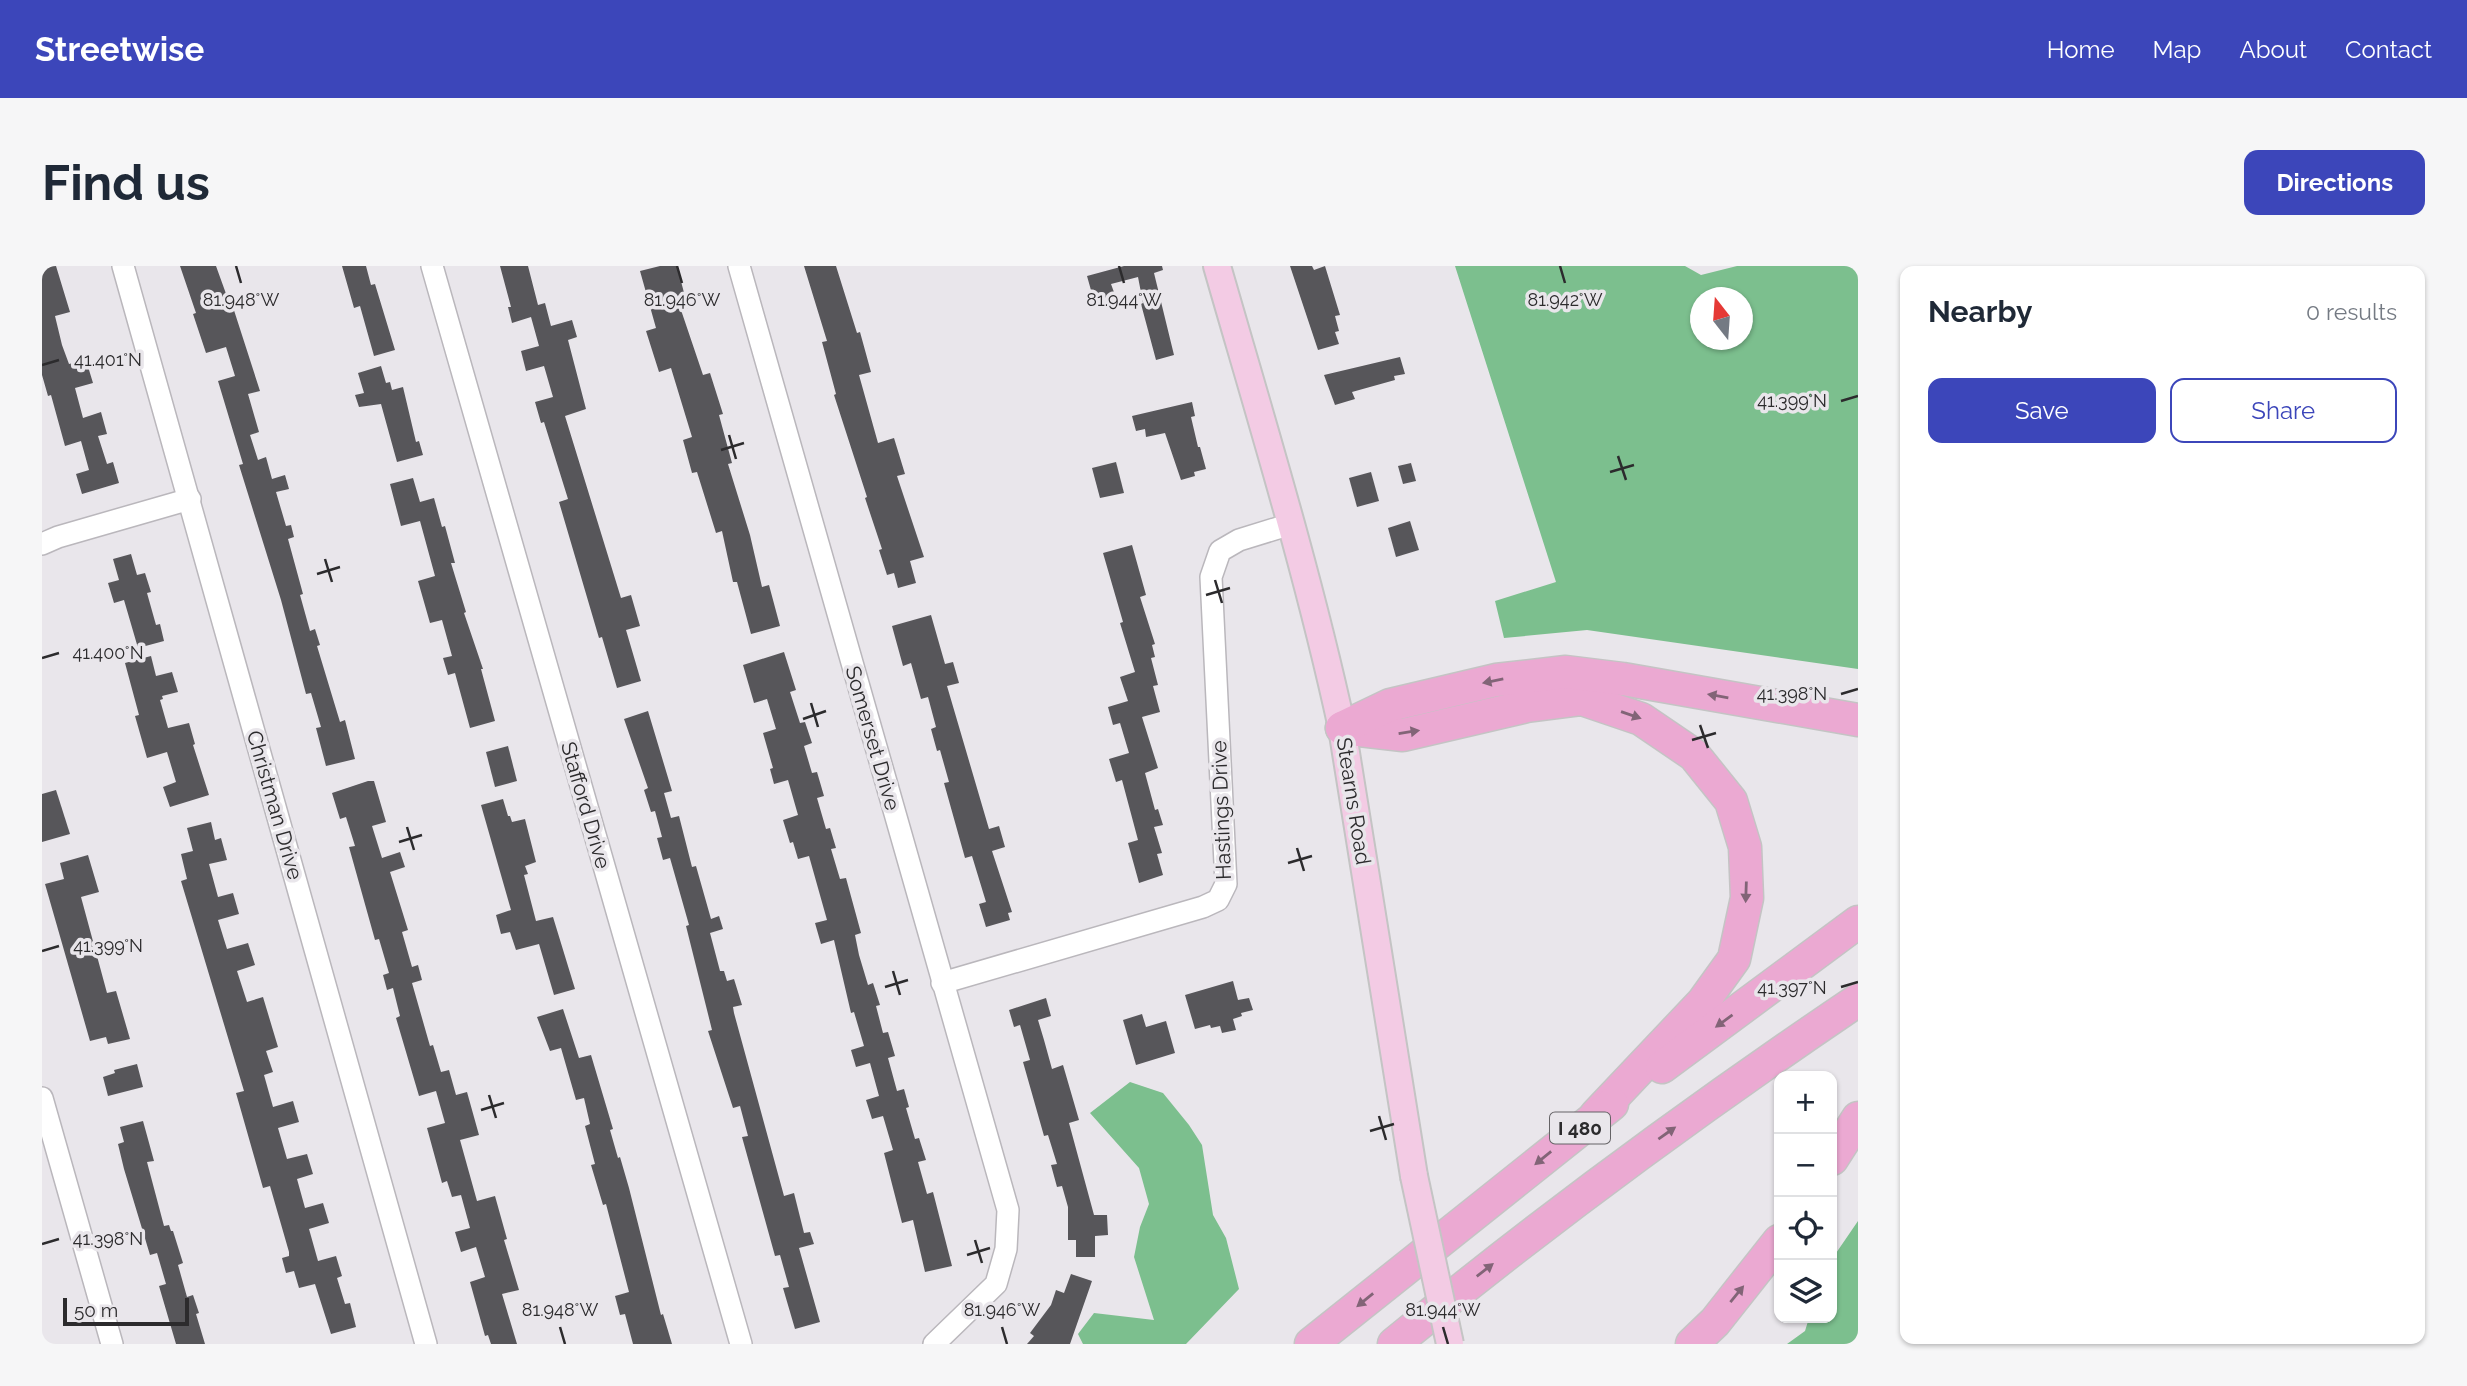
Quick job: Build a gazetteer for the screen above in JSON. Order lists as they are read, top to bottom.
{
  "streets": {
    "highway": ["I 480"],
    "main road": ["Stearns Road"],
    "street": [
      "Somerset Drive",
      "Christman Drive",
      "Stafford Drive",
      "Hastings Drive"
    ]
  },
  "crossings": [
    ["Somerset Drive", "Hastings Drive"],
    ["Stearns Road", "Hastings Drive"]
  ],
  "scale_bar": "50 m",
  "north": "top",
  "page": {
    "header": "Streetwise",
    "nav": [
      "Home",
      "Map",
      "About",
      "Contact"
    ],
    "buttons": [
      "Directions",
      ["Save", "Share"]
    ],
    "title": "Find us",
    "heading": ["Nearby", "0 results"],
    "map_buttons": ["+", "−"],
    "scale": "50 m"
  },
  "coordinates": [
    "81.948°W",
    "81.946°W",
    "81.944°W",
    "81.942°W",
    "41.401°N",
    "41.399°N",
    "41.400°N",
    "41.398°N",
    "41.397°N"
  ]
}
